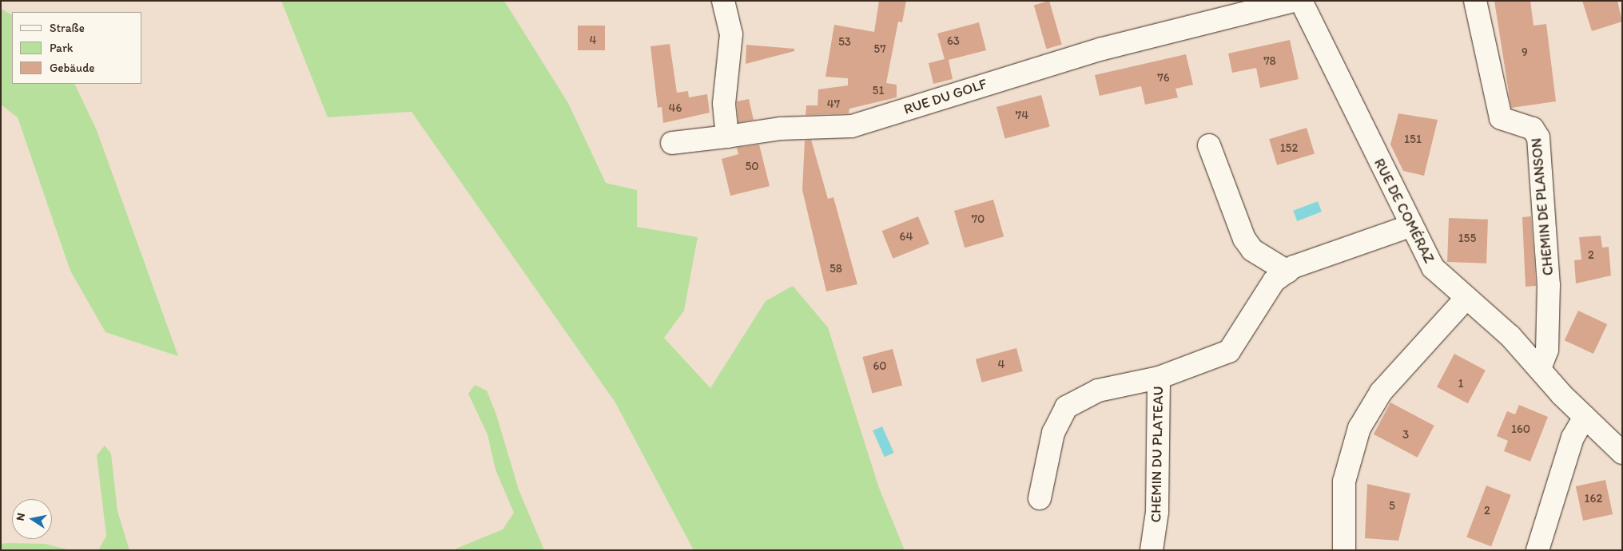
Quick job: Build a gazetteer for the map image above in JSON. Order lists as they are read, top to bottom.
{
  "streets": {
    "street": [
      "RUE DU GOLF",
      "CHEMIN DE PLANSON",
      "RUE DE COMÉRAZ",
      "CHEMIN DU PLATEAU"
    ]
  },
  "crossings": [
    ["CHEMIN DE PLANSON", "RUE DE COMÉRAZ"],
    ["RUE DE COMÉRAZ", "CHEMIN DU PLATEAU"]
  ],
  "house_numbers": [
    "4",
    "63",
    "53",
    "57",
    "9",
    "78",
    "76",
    "51",
    "47",
    "46",
    "74",
    "151",
    "152",
    "50",
    "70",
    "64",
    "155",
    "2",
    "58",
    "4",
    "60",
    "1",
    "160",
    "3",
    "162",
    "5",
    "2"
  ],
  "legend": ["Straße", "Park", "Gebäude"],
  "north": "left"
}
